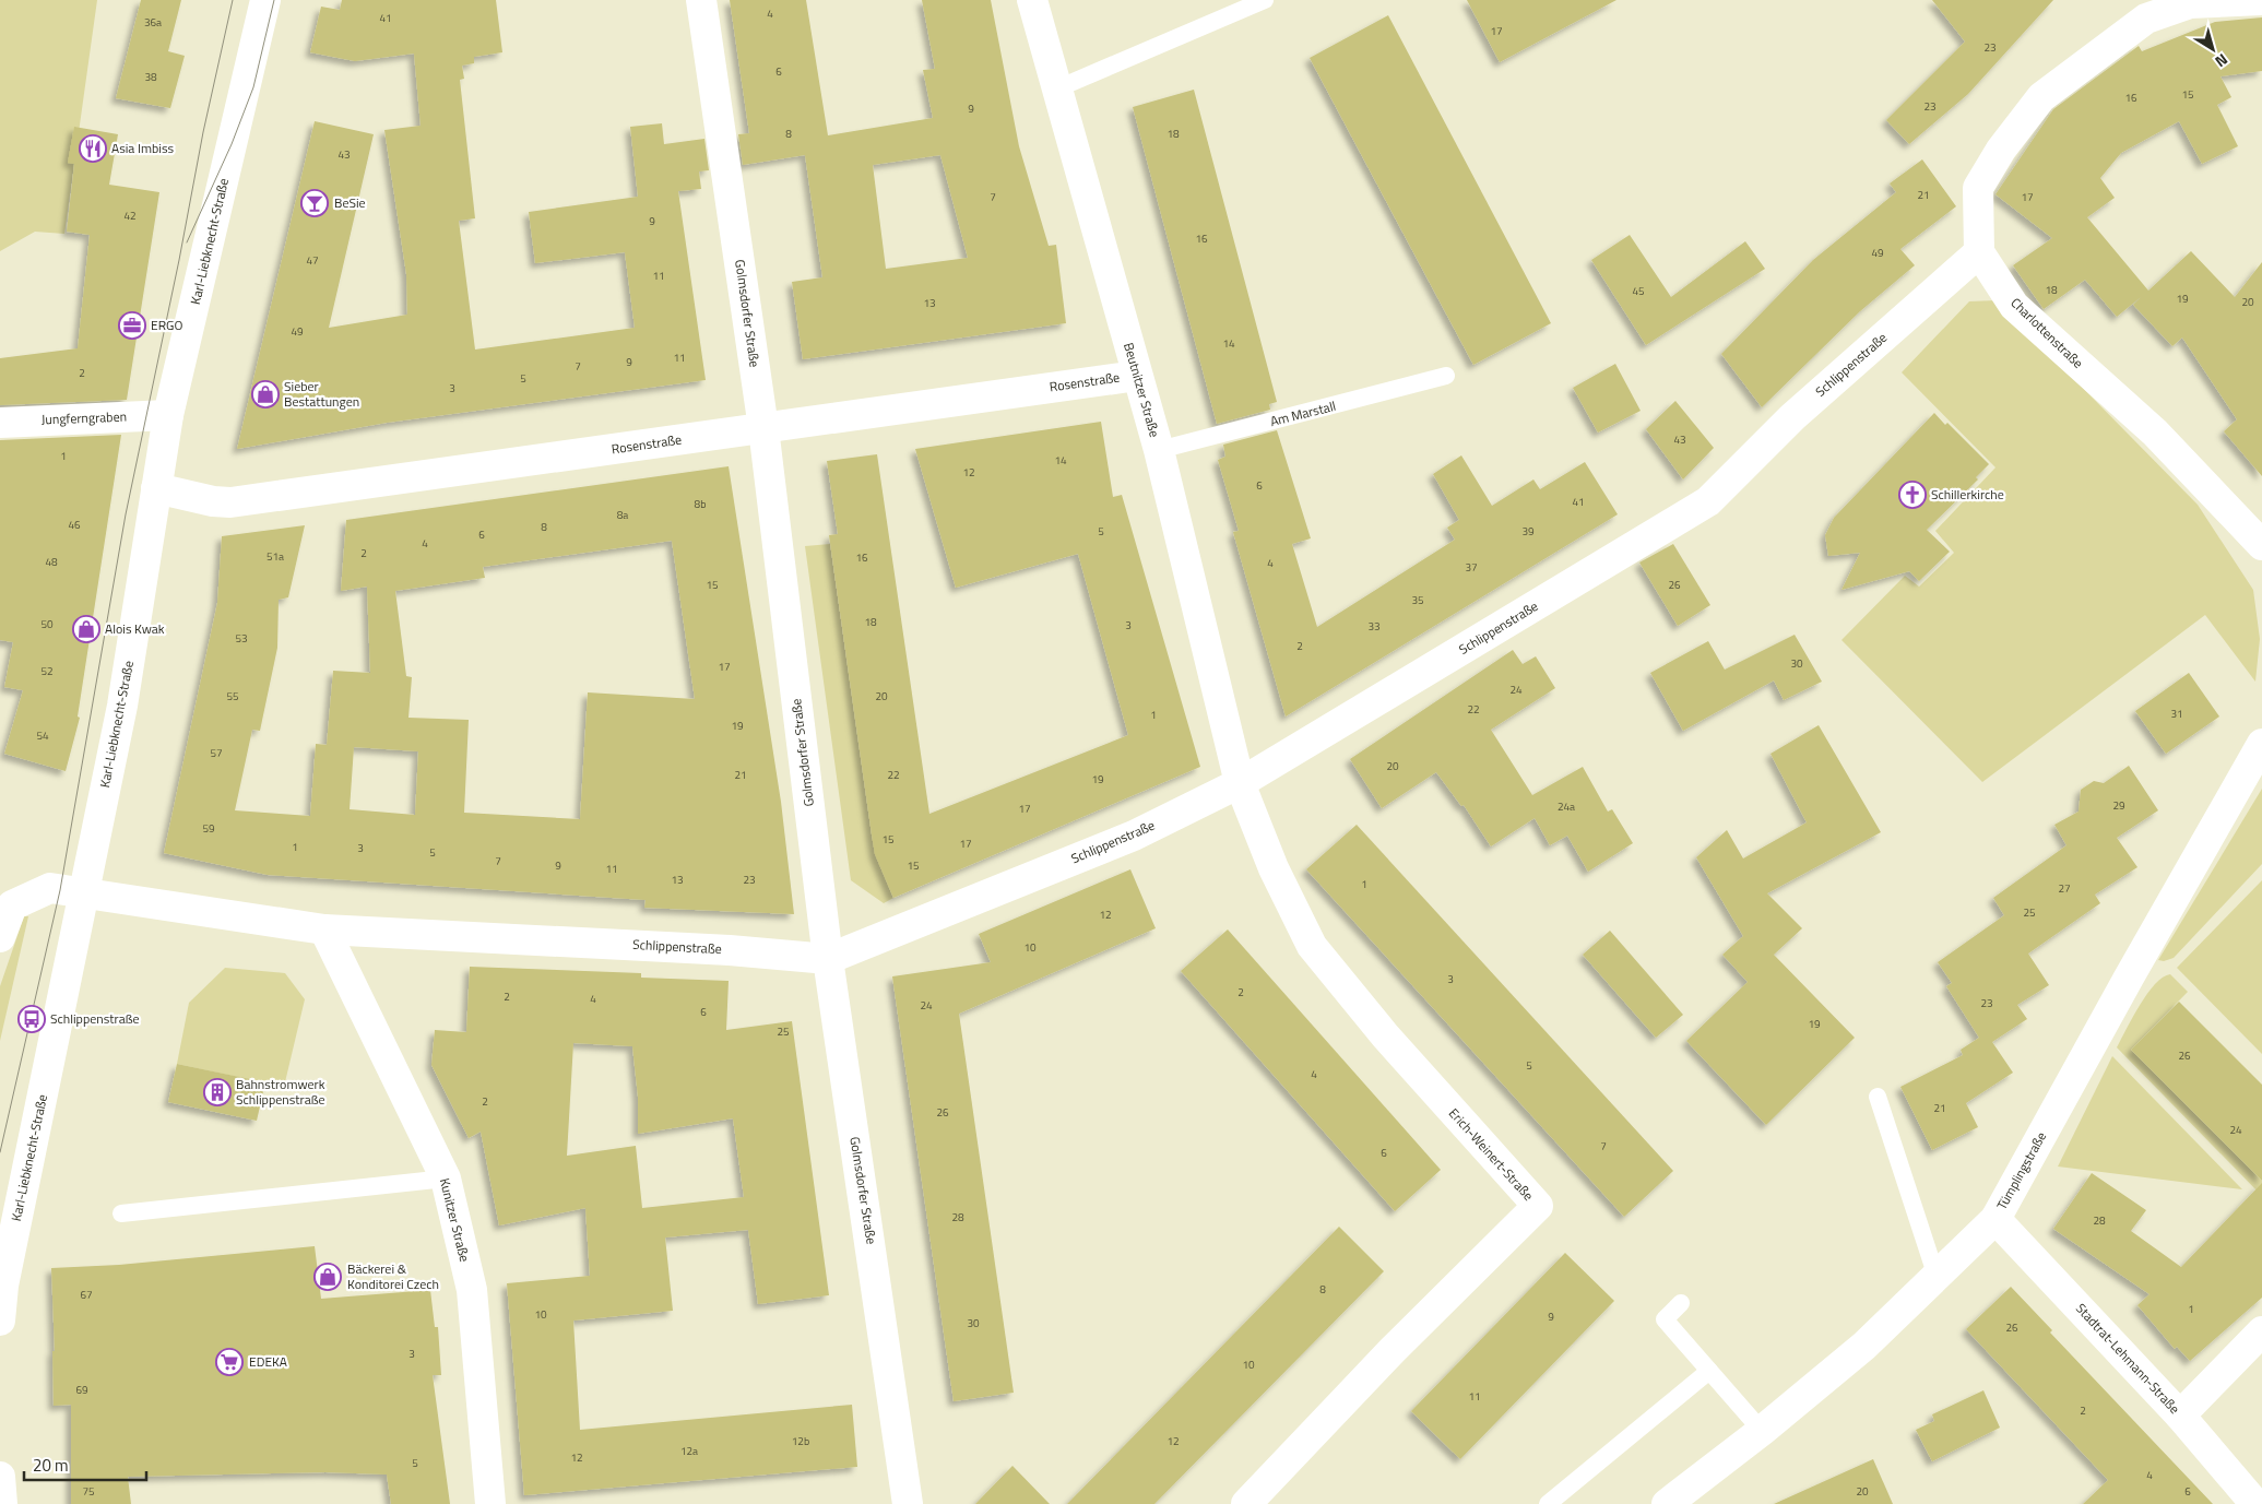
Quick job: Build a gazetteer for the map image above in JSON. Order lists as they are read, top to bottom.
{
  "streets": {
    "street": [
      "Karl-Liebknecht-Straße",
      "Golmsdorfer Straße",
      "Charlottenstraße",
      "Schlippenstraße",
      "Rosenstraße",
      "Beutnitzer Straße",
      "Jungferngraben",
      "Erich-Weinert-Straße",
      "Tümplingstraße",
      "Kunitzer Straße",
      "Stadtrat-Lehmann-Straße"
    ],
    "lane": ["Am Marstall"]
  },
  "crossings": [
    ["Karl-Liebknecht-Straße", "Schlippenstraße"],
    ["Karl-Liebknecht-Straße", "Rosenstraße"],
    ["Karl-Liebknecht-Straße", "Jungferngraben"],
    ["Golmsdorfer Straße", "Schlippenstraße"],
    ["Golmsdorfer Straße", "Rosenstraße"],
    ["Charlottenstraße", "Schlippenstraße"],
    ["Schlippenstraße", "Beutnitzer Straße"],
    ["Schlippenstraße", "Erich-Weinert-Straße"],
    ["Schlippenstraße", "Kunitzer Straße"],
    ["Rosenstraße", "Beutnitzer Straße"],
    ["Beutnitzer Straße", "Am Marstall"],
    ["Beutnitzer Straße", "Erich-Weinert-Straße"],
    ["Tümplingstraße", "Stadtrat-Lehmann-Straße"]
  ],
  "places": {
    "restaurant": ["Asia Imbiss"],
    "bar": ["BeSie"],
    "office": ["ERGO"],
    "shop": ["Sieber Bestattungen", "Alois Kwak", "Bäckerei & Konditorei Czech"],
    "church": ["Schillerkirche"],
    "bus stop": ["Schlippenstraße"],
    "building": ["Bahnstromwerk Schlippenstraße"],
    "supermarket": ["EDEKA"]
  },
  "house_numbers": [
    "4",
    "41",
    "36a",
    "17",
    "23",
    "6",
    "38",
    "15",
    "16",
    "23",
    "9",
    "8",
    "18",
    "43",
    "21",
    "7",
    "17",
    "42",
    "9",
    "16",
    "49",
    "47",
    "11",
    "18",
    "45",
    "19",
    "20",
    "13",
    "49",
    "14",
    "11",
    "9",
    "7",
    "2",
    "5",
    "3",
    "43",
    "1",
    "14",
    "12",
    "6",
    "41",
    "8b",
    "8a",
    "46",
    "8",
    "5",
    "39",
    "6",
    "4",
    "2",
    "51a",
    "16",
    "48",
    "4",
    "37",
    "15",
    "26",
    "35",
    "18",
    "50",
    "3",
    "33",
    "53",
    "2",
    "30",
    "17",
    "52",
    "24",
    "55",
    "20",
    "22",
    "31",
    "1",
    "19",
    "54",
    "57",
    "20",
    "21",
    "22",
    "19",
    "29",
    "24a",
    "17",
    "59",
    "15",
    "17",
    "1",
    "3",
    "5",
    "7",
    "9",
    "15",
    "11",
    "13",
    "23",
    "1",
    "27",
    "25",
    "12",
    "10",
    "3",
    "2",
    "2",
    "4",
    "23",
    "24",
    "6",
    "19",
    "25",
    "26",
    "5",
    "4",
    "2",
    "21",
    "26",
    "24",
    "7",
    "6",
    "28",
    "28",
    "8",
    "67",
    "1",
    "10",
    "9",
    "30",
    "26",
    "3",
    "10",
    "69",
    "11",
    "2",
    "12b",
    "12",
    "12a",
    "12",
    "5",
    "4",
    "75",
    "20",
    "6"
  ],
  "scale_bar": "20 m",
  "north": "bottom right"
}
